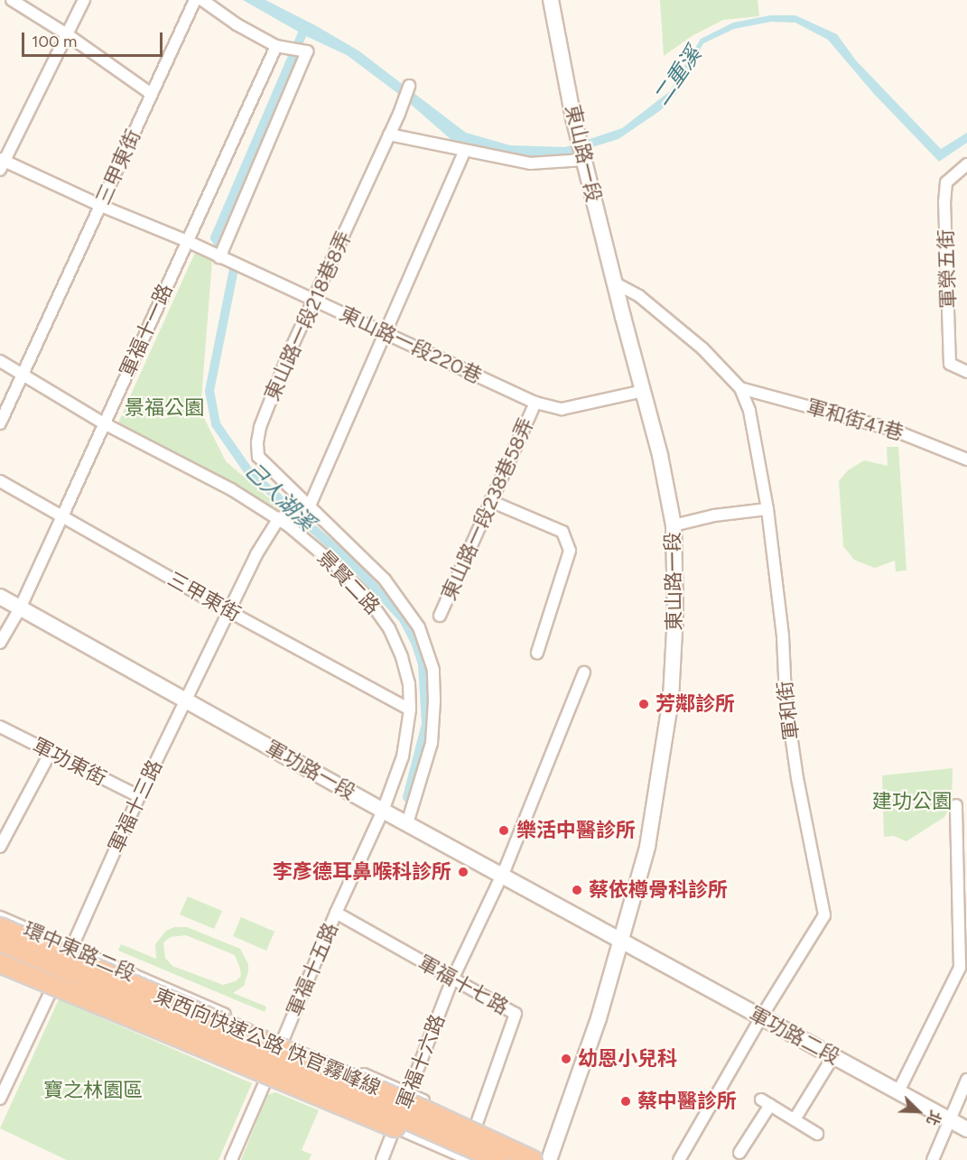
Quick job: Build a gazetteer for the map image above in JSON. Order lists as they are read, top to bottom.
{
  "streets": {
    "highway": ["東西向快速公路 快官霧峰線"],
    "main road": ["東山路一段", "軍功路一段", "軍功路二段"],
    "street": [
      "三甲東街",
      "軍榮五街",
      "東山路一段218巷8弄",
      "軍福十一路",
      "東山路一段220巷",
      "軍和街41巷",
      "東山路一段238巷58弄",
      "景賢二路",
      "軍和街",
      "軍功東街",
      "軍福十三路",
      "環中東路二段",
      "軍福十五路",
      "軍福十七路",
      "軍福十六路"
    ]
  },
  "crossings": [
    ["東山路一段", "東山路一段220巷"],
    ["東山路一段", "軍和街"],
    ["東山路一段", "軍功路一段"],
    ["東山路一段", "軍功路二段"],
    ["三甲東街", "軍福十一路"],
    ["三甲東街", "東山路一段220巷"],
    ["三甲東街", "景賢二路"],
    ["三甲東街", "軍福十三路"],
    ["東山路一段218巷8弄", "東山路一段220巷"],
    ["東山路一段218巷8弄", "軍功路一段"],
    ["軍福十一路", "東山路一段220巷"],
    ["軍福十一路", "景賢二路"],
    ["軍福十一路", "軍功路一段"],
    ["東山路一段220巷", "東山路一段238巷58弄"],
    ["軍和街41巷", "軍和街"],
    ["景賢二路", "軍功路一段"],
    ["景賢二路", "軍福十三路"],
    ["景賢二路", "軍福十五路"],
    ["軍和街", "軍功路二段"],
    ["軍功東街", "軍福十三路"],
    ["軍功路一段", "軍福十三路"],
    ["軍功路一段", "軍福十五路"],
    ["軍功路一段", "軍功路二段"],
    ["軍功路一段", "軍福十六路"],
    ["軍福十三路", "環中東路二段"],
    ["環中東路二段", "軍福十五路"],
    ["環中東路二段", "軍福十七路"],
    ["環中東路二段", "軍福十六路"],
    ["軍福十五路", "軍福十七路"],
    ["軍福十七路", "軍福十六路"]
  ],
  "water": ["二重溪", "己人湖溪"],
  "parks": ["景福公園", "建功公園", "寶之林園區"],
  "places": [
    "芳鄰診所",
    "樂活中醫診所",
    "李彥德耳鼻喉科診所",
    "蔡依樽骨科診所",
    "幼恩小兒科",
    "蔡中醫診所"
  ],
  "scale_bar": "100 m",
  "north": "bottom right"
}
